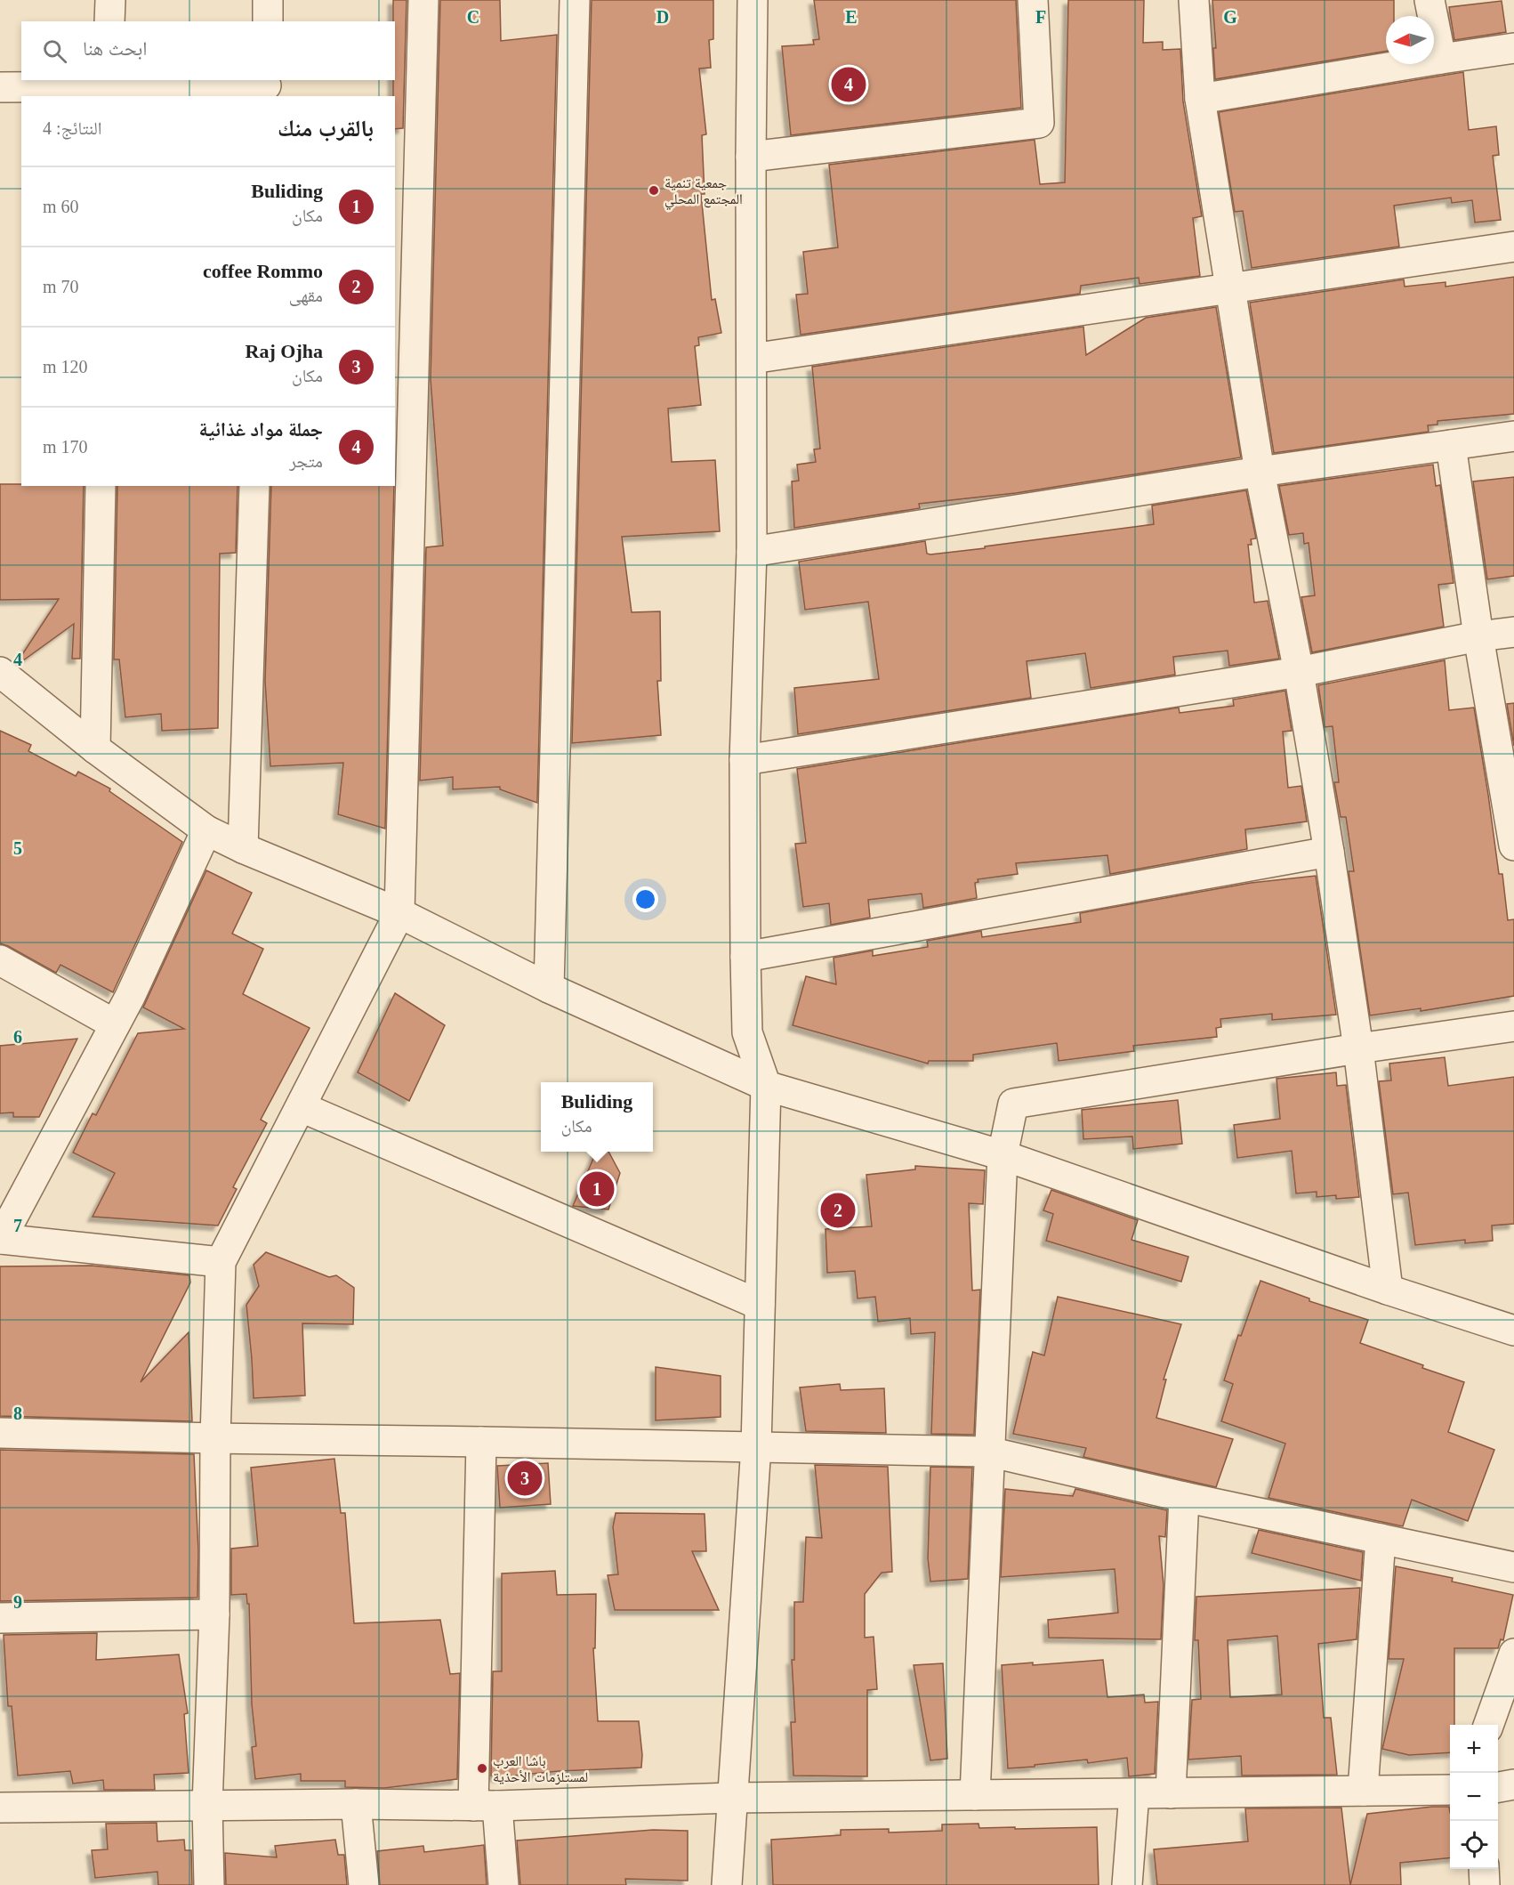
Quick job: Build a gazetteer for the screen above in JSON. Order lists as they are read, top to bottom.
{
  "places": ["جمعية تنمية المجتمع المحلي", "باشا العرب لمستلزمات الأحذية"],
  "north": "left",
  "page": {
    "search": "ابحث هنا",
    "pins": [
      "4",
      "1",
      "2",
      "3"
    ],
    "heading": ["بالقرب منك", "النتائج: 4"],
    "list": [
      {
        "mark": "1",
        "name": "Buliding",
        "note": "مكان",
        "value": "60 m"
      },
      {
        "mark": "2",
        "name": "coffee Rommo",
        "note": "مقهى",
        "value": "70 m"
      },
      {
        "mark": "3",
        "name": "Raj Ojha",
        "note": "مكان",
        "value": "120 m"
      },
      {
        "mark": "4",
        "name": "جملة مواد غذائية",
        "note": "متجر",
        "value": "170 m"
      }
    ],
    "popup": ["Buliding", "مكان"],
    "map_buttons": ["+", "−"]
  },
  "grid": {
    "columns": [
      "C",
      "D",
      "E",
      "F",
      "G"
    ],
    "rows": [
      "4",
      "5",
      "6",
      "7",
      "8",
      "9"
    ]
  }
}
